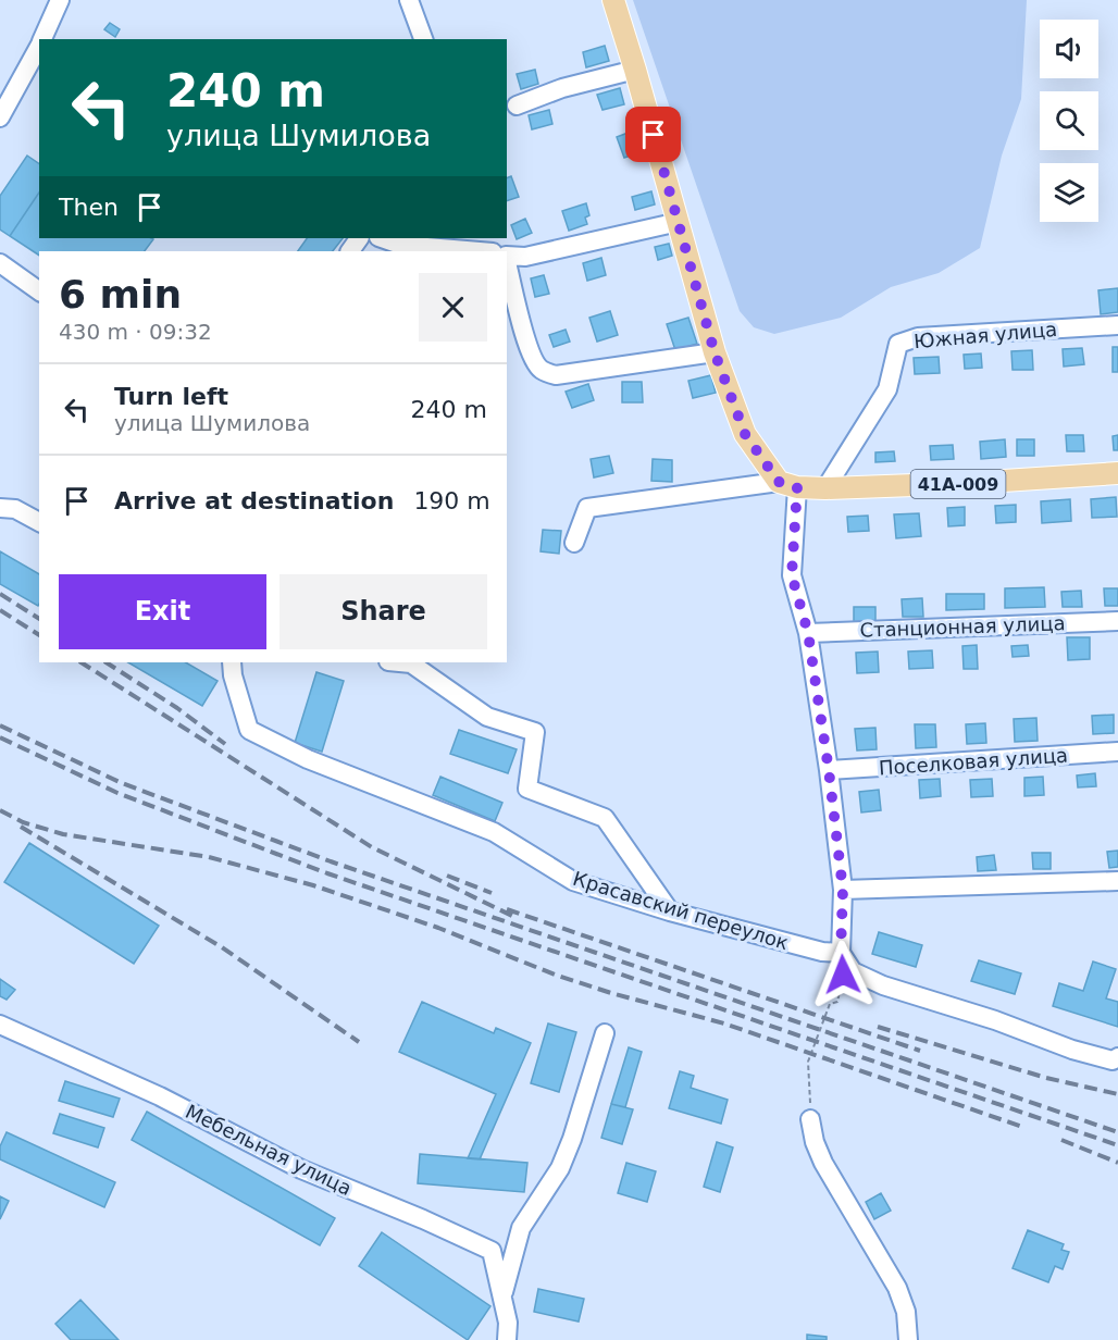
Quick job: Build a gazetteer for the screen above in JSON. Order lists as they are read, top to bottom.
{
  "streets": {
    "main road": ["41А-009"],
    "street": [
      "Южная улица",
      "Станционная улица",
      "Поселковая улица",
      "Красавский переулок",
      "Мебельная улица"
    ]
  },
  "crossings": [
    ["Южная улица", "41А-009"]
  ],
  "page": {
    "turn": ["240 m", "улица Шумилова"],
    "then": "Then",
    "heading": ["6 min", "430 m · 09:32"],
    "list": [
      {
        "name": "Turn left",
        "note": "улица Шумилова",
        "value": "240 m"
      },
      {
        "name": "Arrive at destination",
        "value": "190 m"
      }
    ],
    "buttons": ["Exit", "Share"]
  }
}
